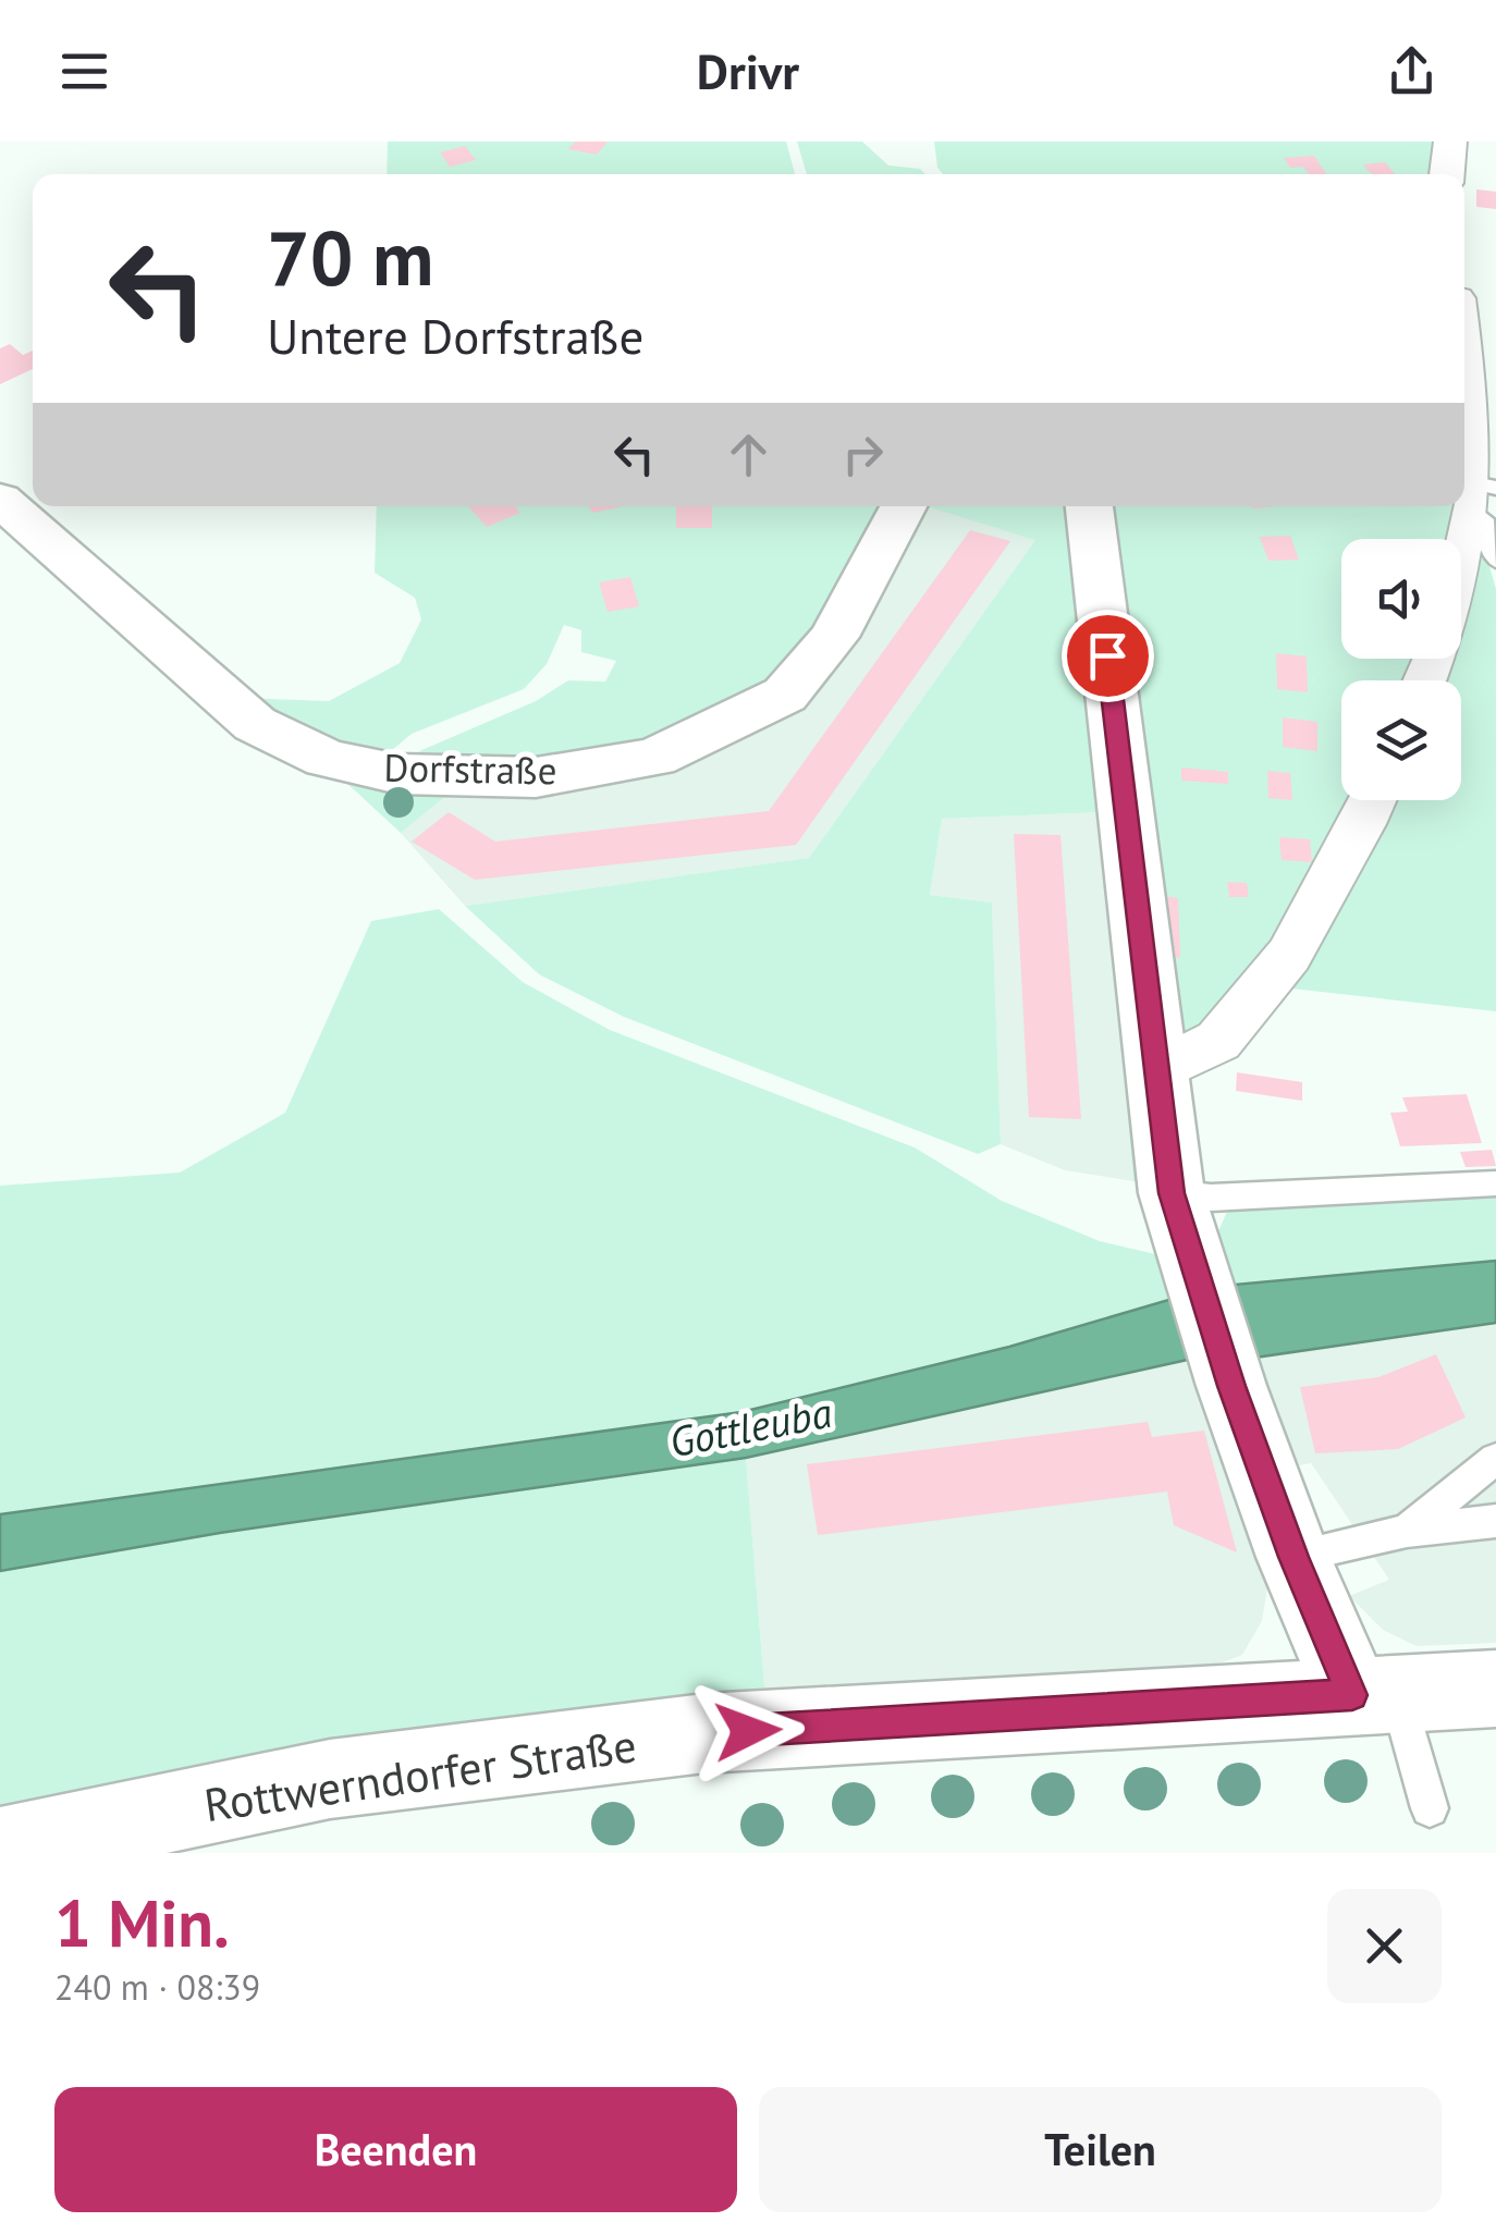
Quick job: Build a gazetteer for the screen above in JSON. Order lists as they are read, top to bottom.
{
  "streets": {
    "street": ["Dorfstraße", "Rottwerndorfer Straße"]
  },
  "water": ["Gottleuba"],
  "page": {
    "header": "Drivr",
    "turn": ["70 m", "Untere Dorfstraße"],
    "heading": ["1 Min.", "240 m · 08:39"],
    "buttons": ["Beenden", "Teilen"]
  }
}
